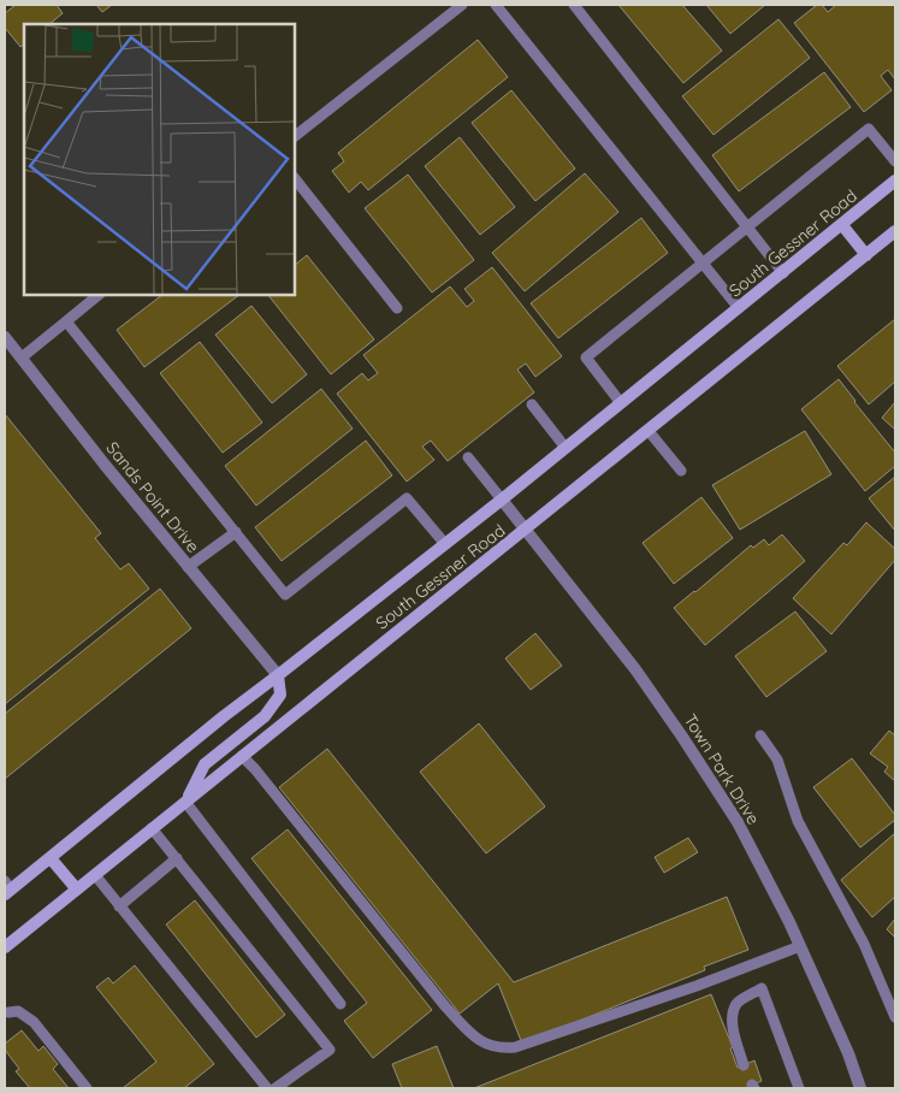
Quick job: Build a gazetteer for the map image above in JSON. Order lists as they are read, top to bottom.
{
  "streets": {
    "main road": ["South Gessner Road"],
    "street": ["Sands Point Drive", "Town Park Drive"]
  },
  "crossings": [
    ["South Gessner Road", "Sands Point Drive"],
    ["South Gessner Road", "Town Park Drive"]
  ]
}
